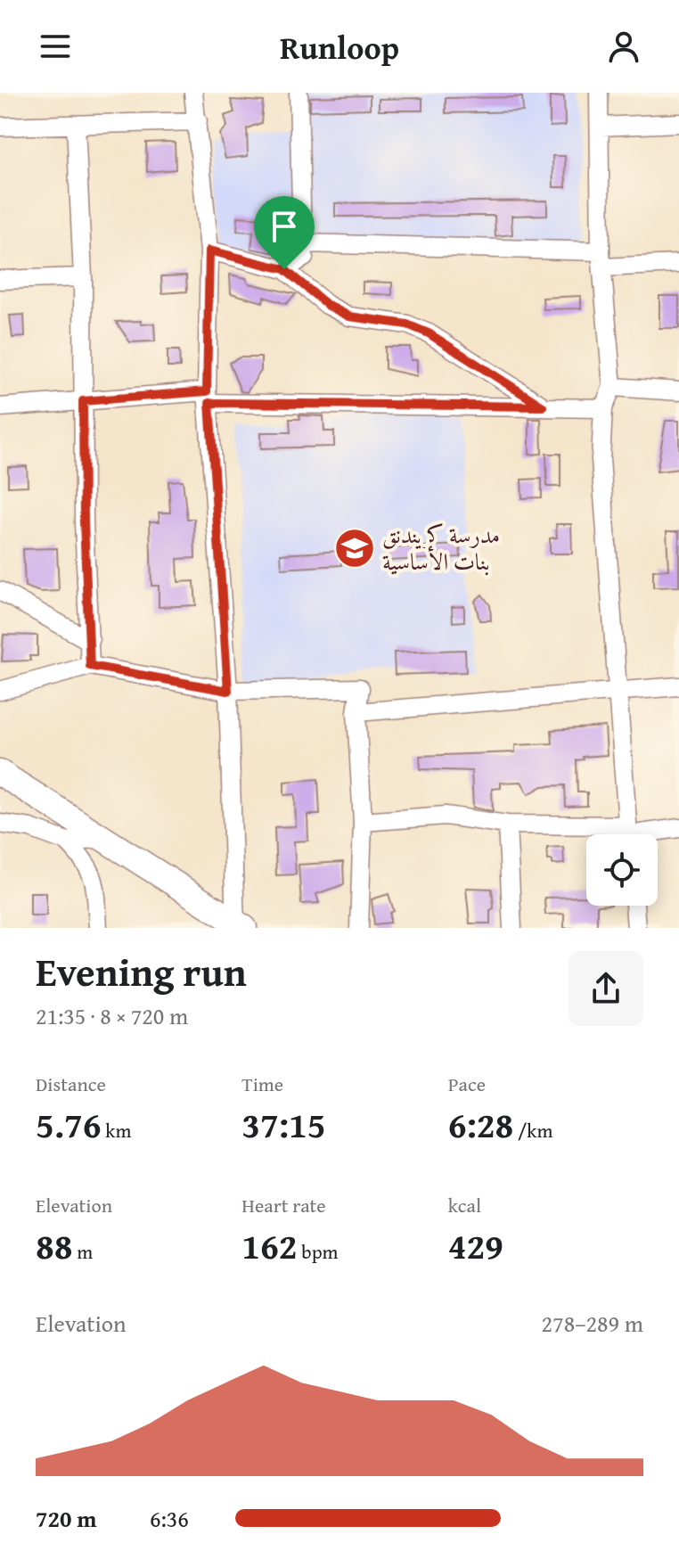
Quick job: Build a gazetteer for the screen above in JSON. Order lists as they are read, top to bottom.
{
  "places": {
    "school or university": ["مدرسة كريندنق بنات الأساسية"]
  },
  "page": {
    "header": "Runloop",
    "heading": ["Evening run", "21:35 · 8 × 720 m"],
    "stats": [
      ["Distance", "5.76 km"],
      ["Time", "37:15"],
      ["Pace", "6:28 /km"],
      ["Elevation", "88 m"],
      ["Heart rate", "162 bpm"],
      ["kcal", "429"]
    ],
    "chart": ["Elevation", "278–289 m"],
    "list": [
      {
        "name": "720 m",
        "note": "6:36"
      }
    ]
  }
}
